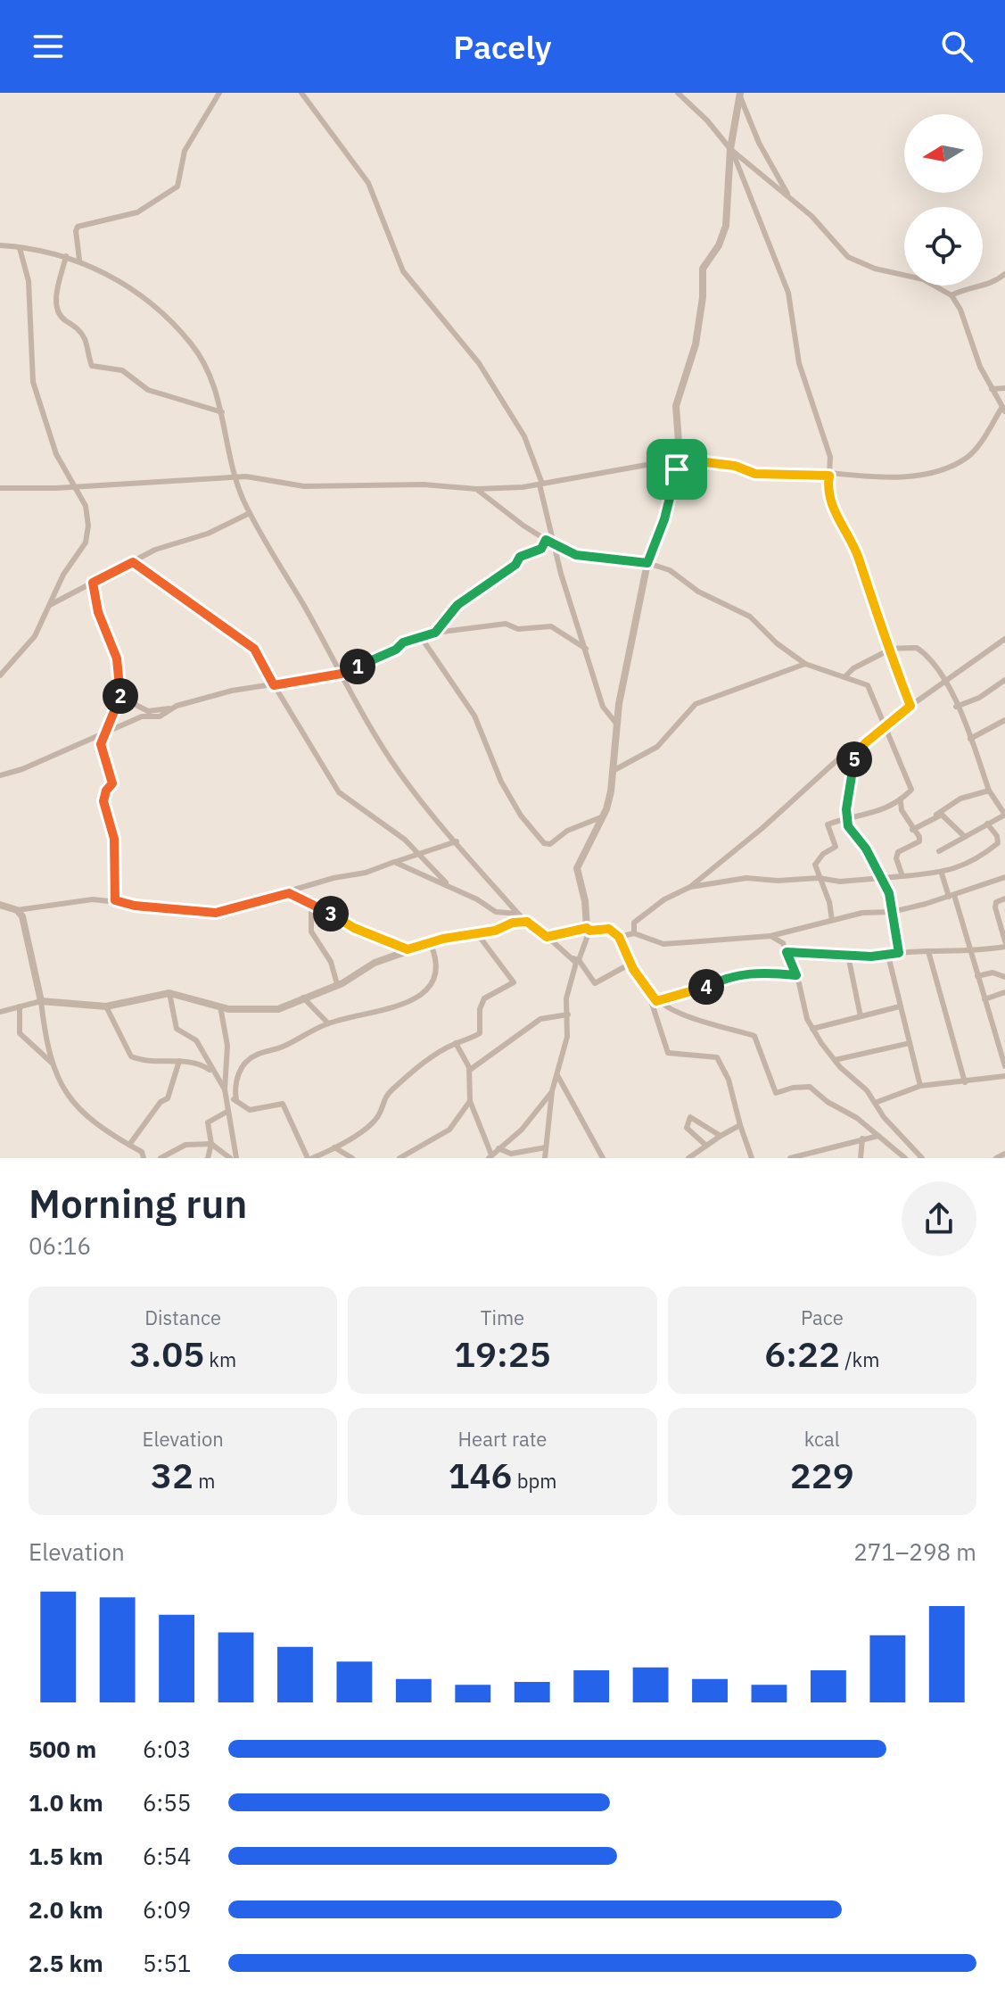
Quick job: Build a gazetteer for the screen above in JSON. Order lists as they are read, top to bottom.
{
  "north": "left",
  "page": {
    "header": "Pacely",
    "pins": [
      "1",
      "2",
      "5",
      "3",
      "4"
    ],
    "heading": ["Morning run", "06:16"],
    "stats": [
      ["Distance", "3.05 km"],
      ["Time", "19:25"],
      ["Pace", "6:22 /km"],
      ["Elevation", "32 m"],
      ["Heart rate", "146 bpm"],
      ["kcal", "229"]
    ],
    "chart": ["Elevation", "271–298 m"],
    "list": [
      {
        "name": "500 m",
        "note": "6:03"
      },
      {
        "name": "1.0 km",
        "note": "6:55"
      },
      {
        "name": "1.5 km",
        "note": "6:54"
      },
      {
        "name": "2.0 km",
        "note": "6:09"
      },
      {
        "name": "2.5 km",
        "note": "5:51"
      }
    ]
  }
}
